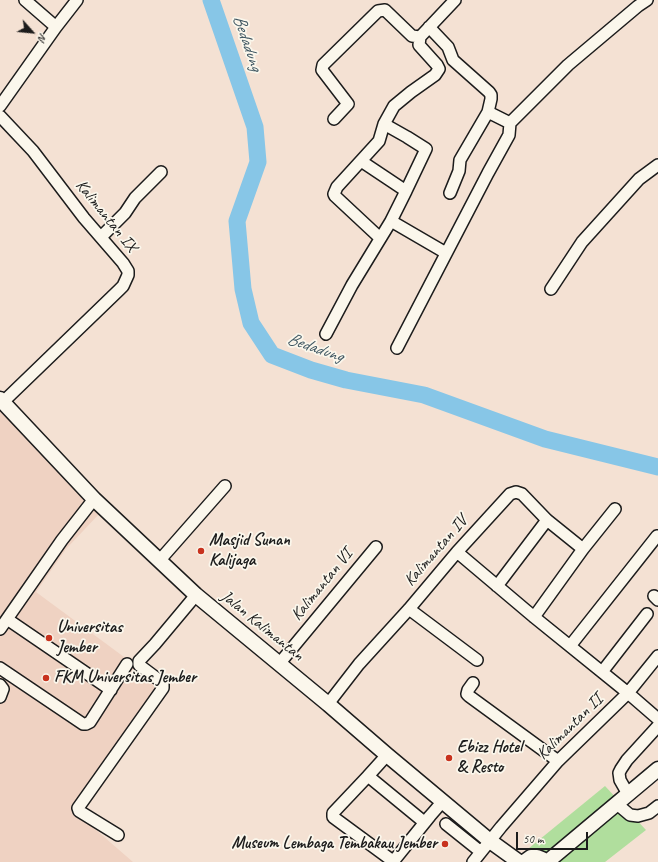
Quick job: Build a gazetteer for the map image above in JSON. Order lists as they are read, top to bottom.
{
  "streets": {
    "main road": ["Jalan Kalimantan"],
    "street": [
      "Kalimantan IX",
      "Kalimantan IV",
      "Kalimantan VI",
      "Kalimantan II"
    ]
  },
  "crossings": [
    ["Kalimantan IX", "Jalan Kalimantan"],
    ["Kalimantan IV", "Jalan Kalimantan"],
    ["Kalimantan VI", "Jalan Kalimantan"],
    ["Jalan Kalimantan", "Kalimantan II"]
  ],
  "water": ["Bedadung"],
  "places": [
    "Masjid Sunan Kalijaga",
    "Universitas Jember",
    "FKM Universitas Jember",
    "Ebizz Hotel & Resto",
    "Museum Lembaga Tembakau Jember"
  ],
  "scale_bar": "50 m",
  "north": "bottom right"
}
